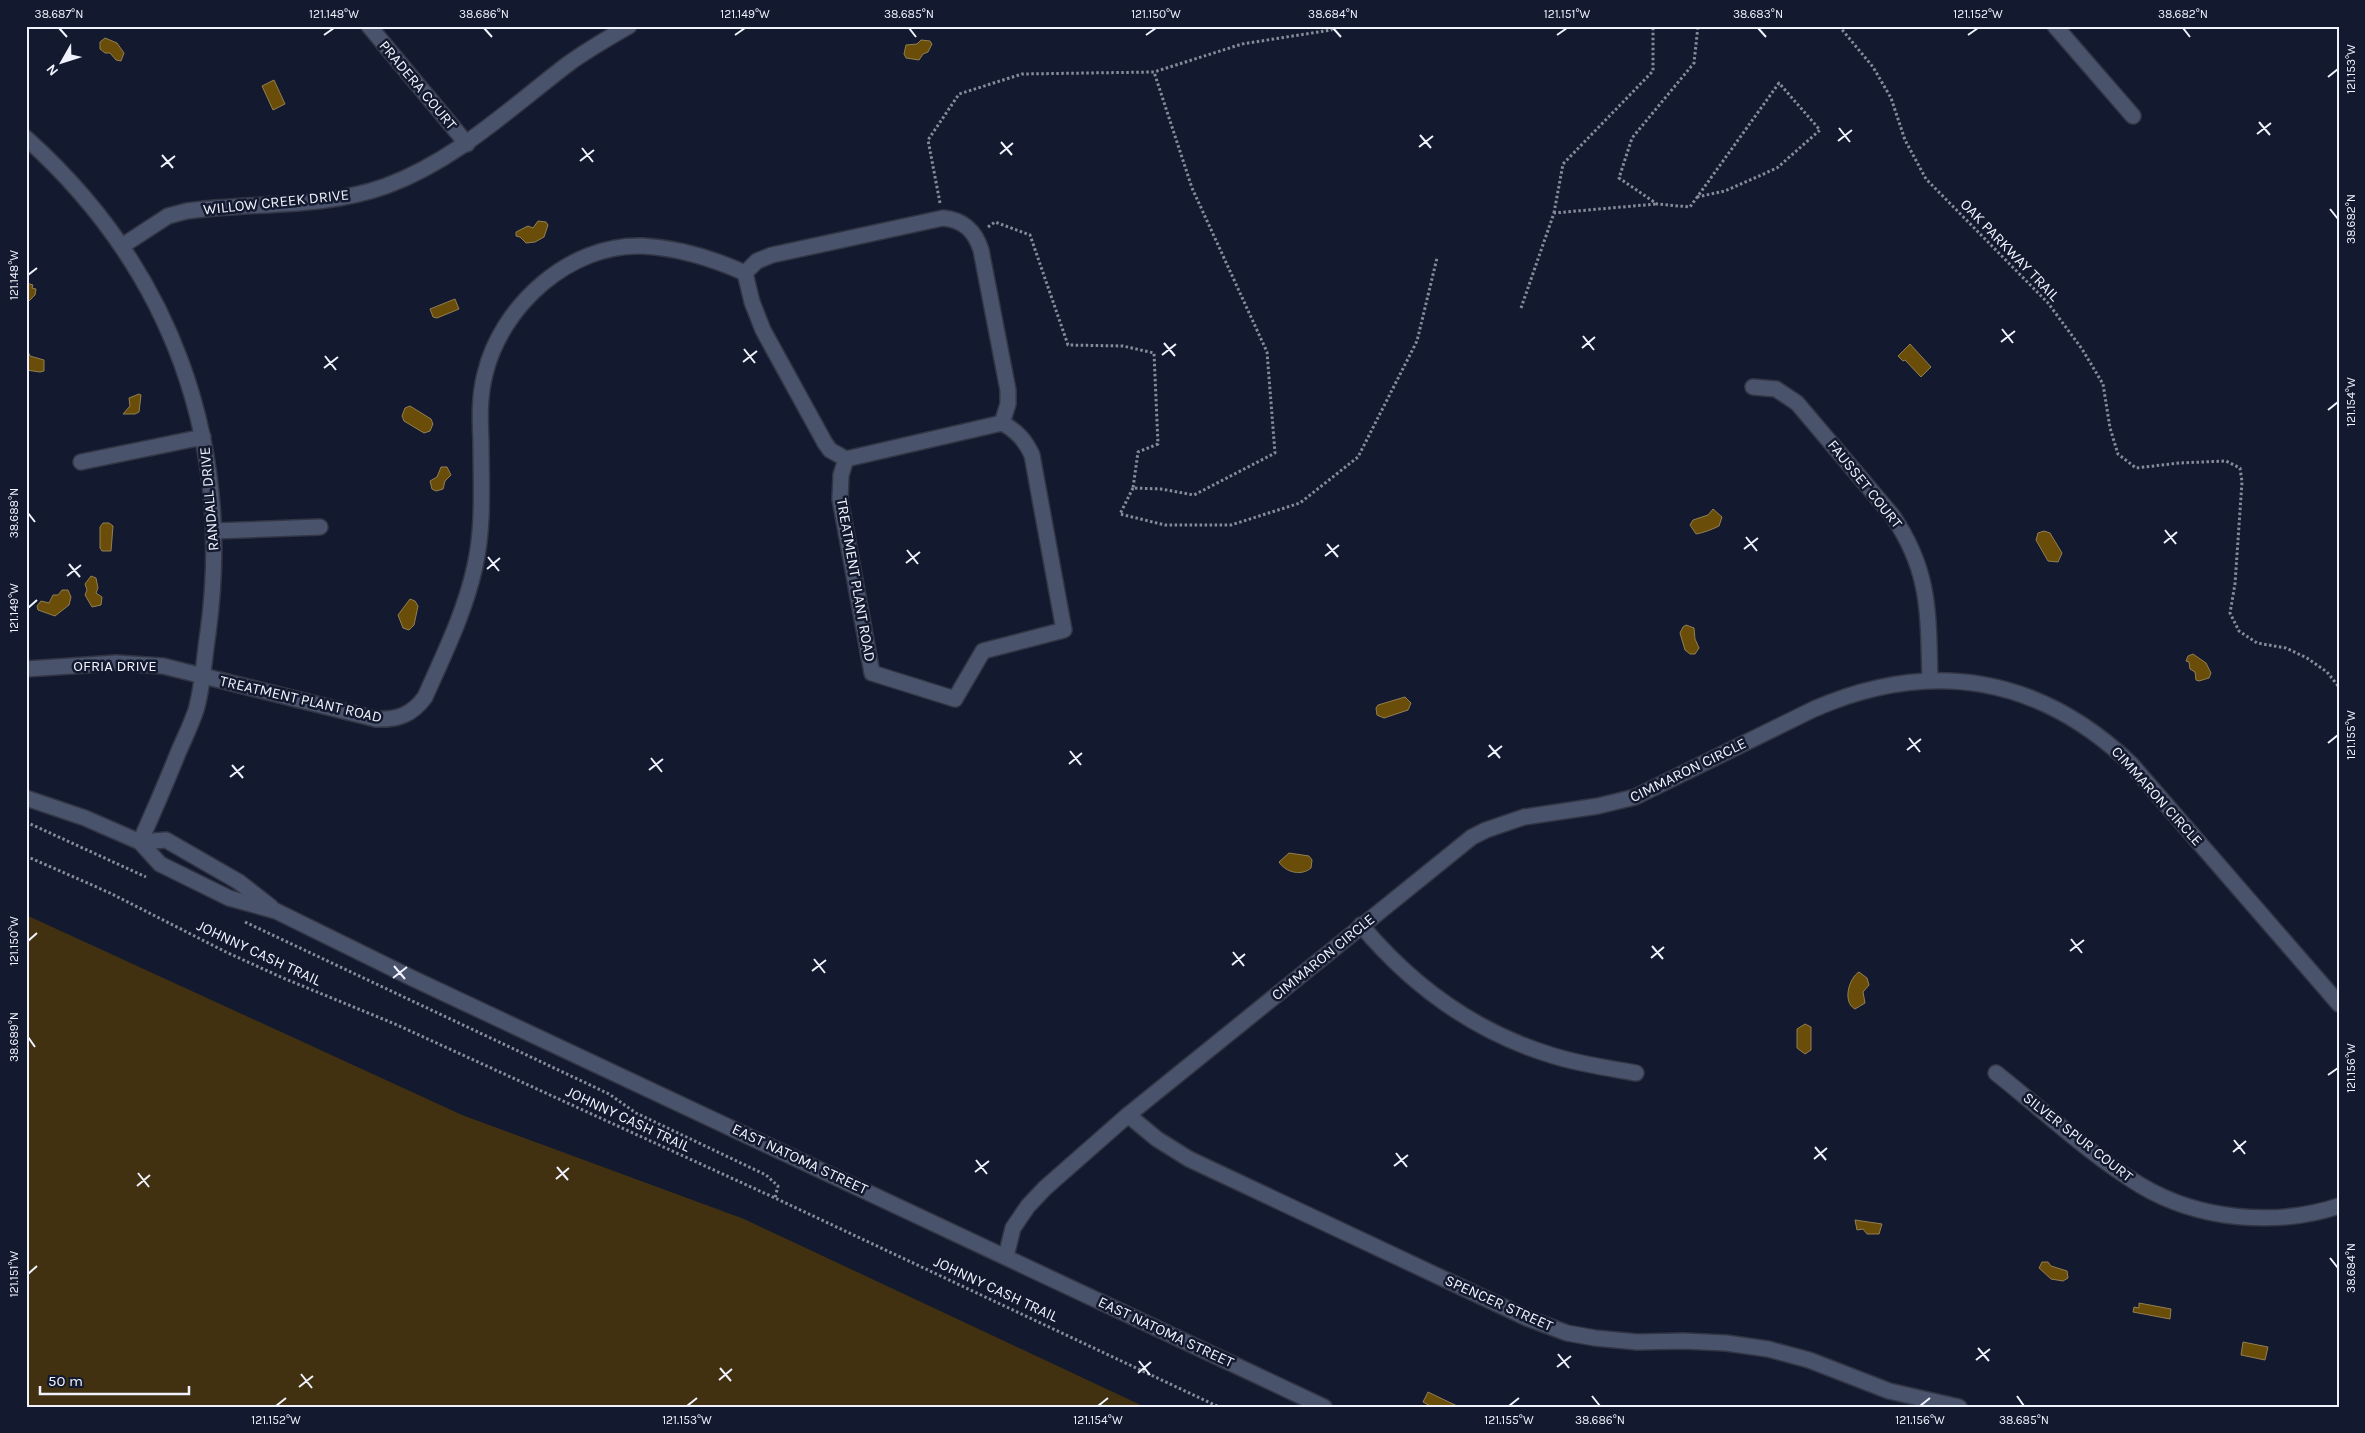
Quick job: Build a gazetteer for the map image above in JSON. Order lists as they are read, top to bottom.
{
  "streets": {
    "street": [
      "PRADERA COURT",
      "WILLOW CREEK DRIVE",
      "FAUSSET COURT",
      "RANDALL DRIVE",
      "TREATMENT PLANT ROAD",
      "OFRIA DRIVE",
      "CIMMARON CIRCLE",
      "SILVER SPUR COURT",
      "EAST NATOMA STREET",
      "SPENCER STREET"
    ],
    "path": ["OAK PARKWAY TRAIL", "JOHNNY CASH TRAIL"]
  },
  "crossings": [
    ["PRADERA COURT", "WILLOW CREEK DRIVE"],
    ["WILLOW CREEK DRIVE", "RANDALL DRIVE"],
    ["FAUSSET COURT", "CIMMARON CIRCLE"],
    ["RANDALL DRIVE", "TREATMENT PLANT ROAD"],
    ["RANDALL DRIVE", "OFRIA DRIVE"],
    ["RANDALL DRIVE", "EAST NATOMA STREET"],
    ["TREATMENT PLANT ROAD", "OFRIA DRIVE"],
    ["CIMMARON CIRCLE", "EAST NATOMA STREET"],
    ["CIMMARON CIRCLE", "SPENCER STREET"]
  ],
  "scale_bar": "50 m",
  "north": "bottom left",
  "coordinates": [
    "38.687°N",
    "121.148°W",
    "38.686°N",
    "121.149°W",
    "38.685°N",
    "121.150°W",
    "38.684°N",
    "121.151°W",
    "38.683°N",
    "121.152°W",
    "38.682°N",
    "121.153°W",
    "121.154°W",
    "38.688°N",
    "121.155°W",
    "38.689°N",
    "121.156°W"
  ]
}
